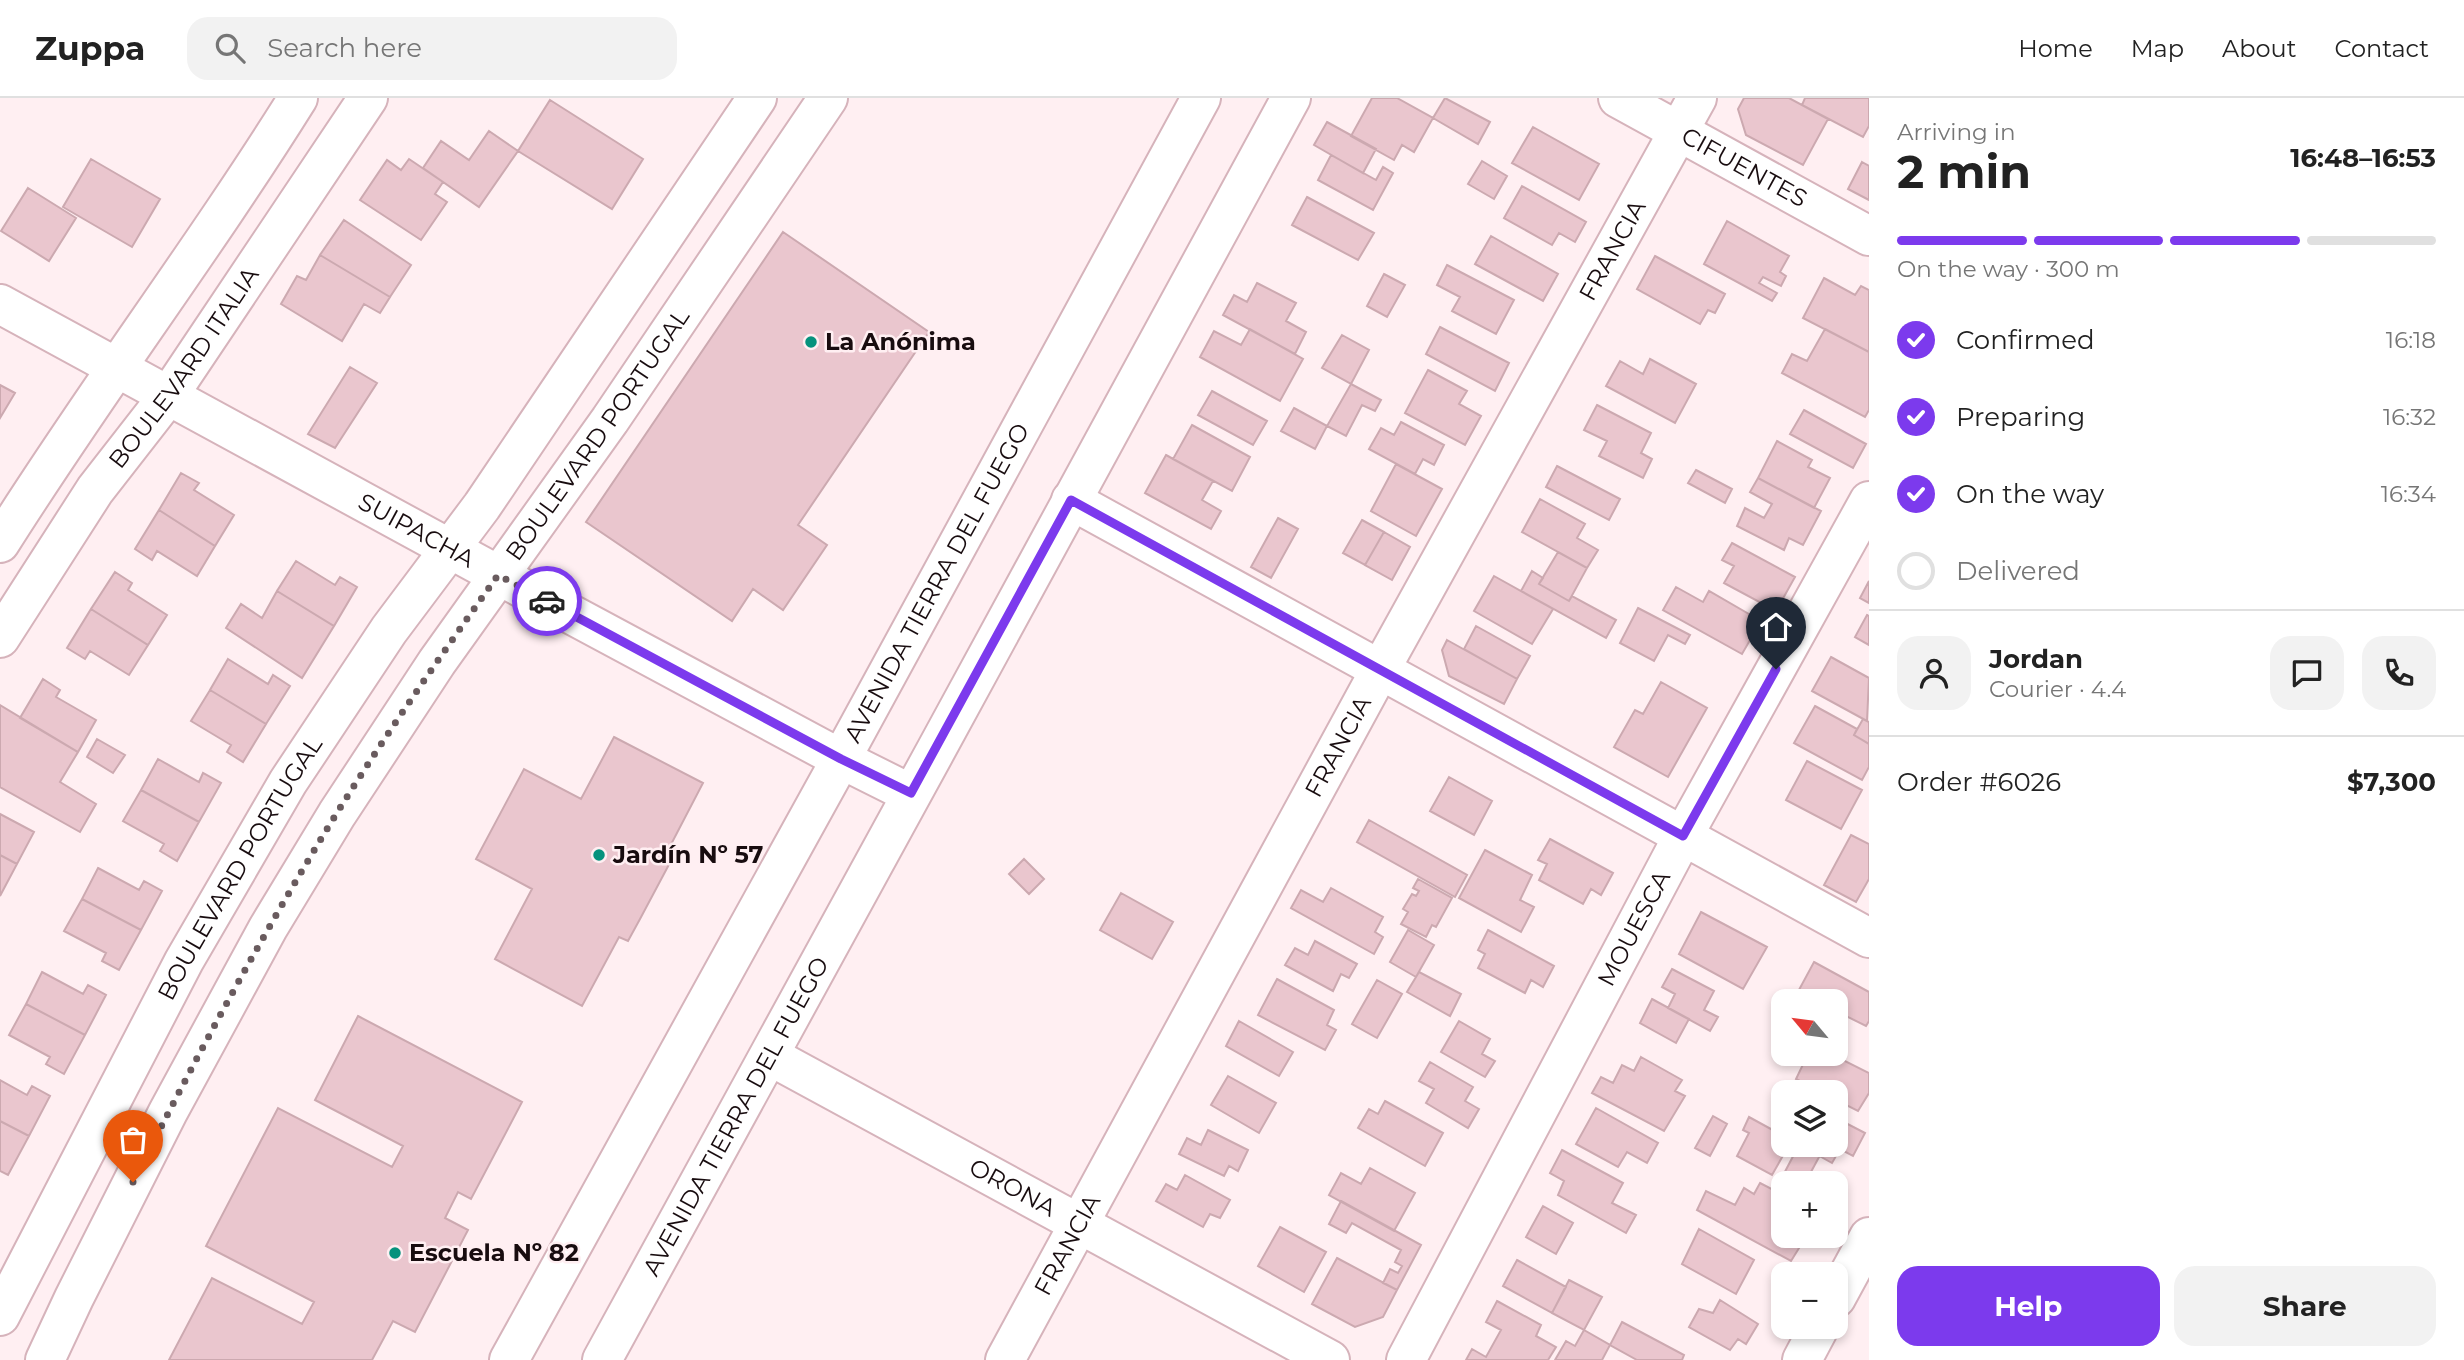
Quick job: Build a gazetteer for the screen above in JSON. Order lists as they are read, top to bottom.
{
  "streets": {
    "street": [
      "CIFUENTES",
      "FRANCIA",
      "BOULEVARD ITALIA",
      "BOULEVARD PORTUGAL",
      "SUIPACHA",
      "AVENIDA TIERRA DEL FUEGO",
      "MOUESCA",
      "ORONA"
    ]
  },
  "crossings": [
    ["CIFUENTES", "FRANCIA"],
    ["FRANCIA", "ORONA"],
    ["BOULEVARD ITALIA", "SUIPACHA"],
    ["BOULEVARD PORTUGAL", "SUIPACHA"],
    ["SUIPACHA", "AVENIDA TIERRA DEL FUEGO"],
    ["AVENIDA TIERRA DEL FUEGO", "ORONA"]
  ],
  "places": ["La Anónima", "Jardín Nº 57", "Escuela Nº 82"],
  "north": "top left",
  "page": {
    "header": "Zuppa",
    "search": "Search here",
    "nav": [
      "Home",
      "Map",
      "About",
      "Contact"
    ],
    "heading": ["2 min", "Arriving in", "16:48–16:53"],
    "panel": [
      "Jordan",
      "Courier · 4.4",
      "Order #6026",
      "$7,300"
    ],
    "bar": "On the way · 300 m",
    "list": [
      ["Confirmed", "16:18"],
      ["Preparing", "16:32"],
      ["On the way", "16:34"],
      "Delivered"
    ],
    "map_buttons": ["+", "−"],
    "buttons": ["Help", "Share"]
  }
}
